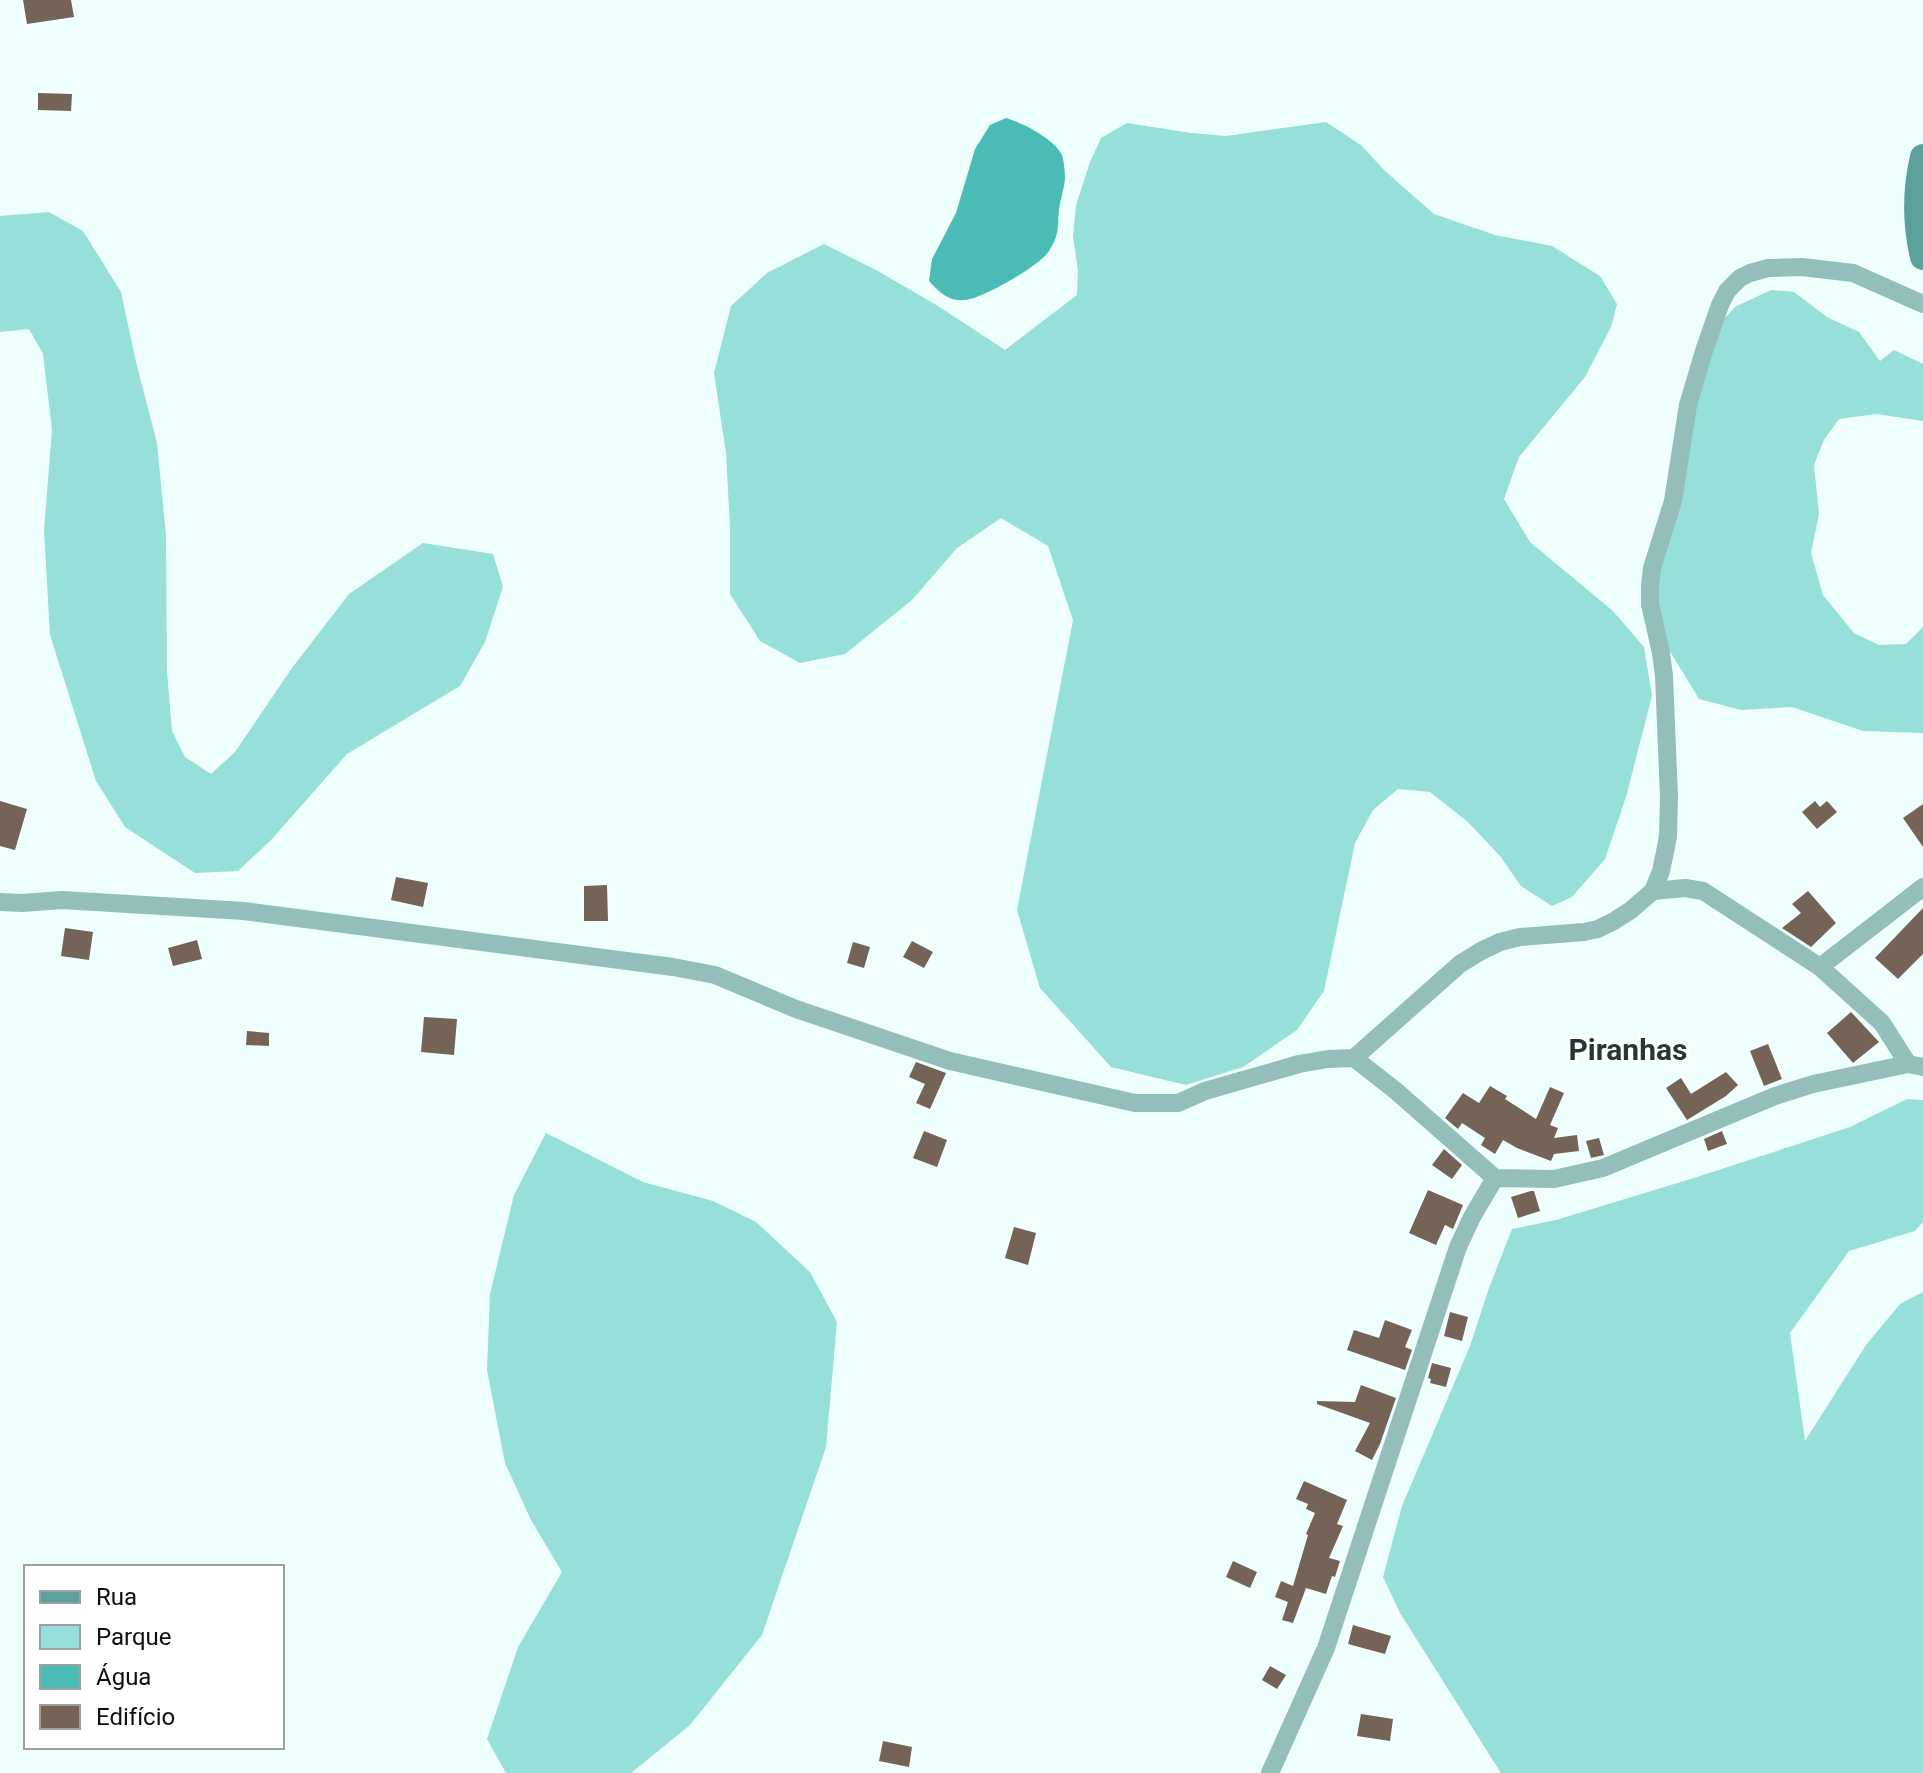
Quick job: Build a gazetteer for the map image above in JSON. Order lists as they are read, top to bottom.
{
  "districts": ["Piranhas"],
  "legend": [
    "Rua",
    "Parque",
    "Água",
    "Edifício"
  ]
}
